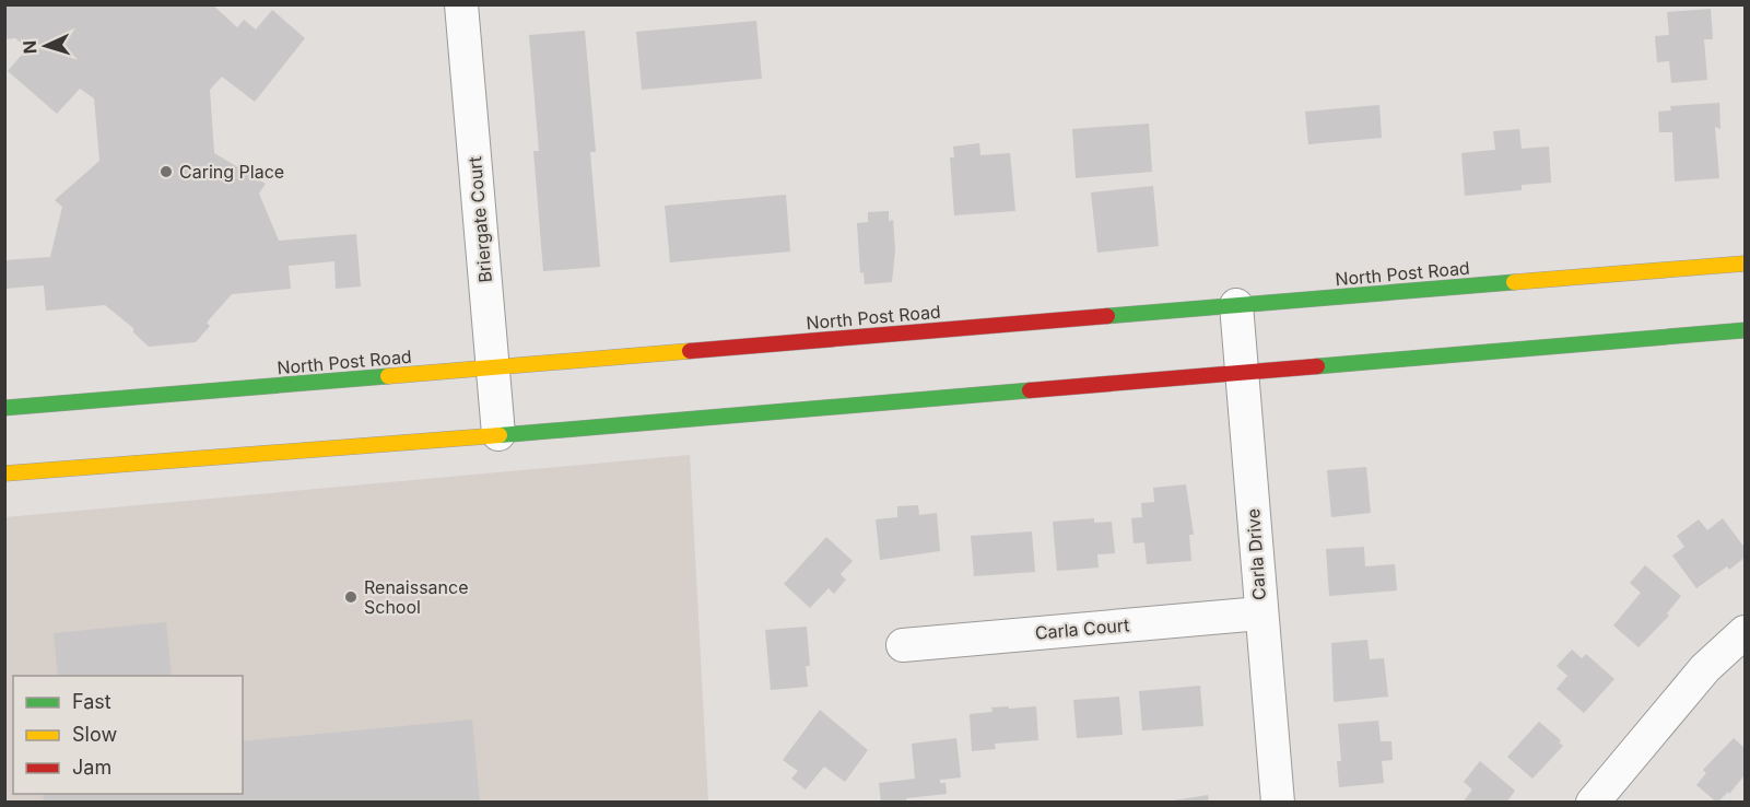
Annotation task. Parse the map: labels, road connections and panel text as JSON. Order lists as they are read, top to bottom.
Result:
{
  "streets": {
    "main road": ["North Post Road"],
    "street": ["Briergate Court", "Carla Drive", "Carla Court"]
  },
  "crossings": [
    ["Briergate Court", "North Post Road"],
    ["North Post Road", "Carla Drive"],
    ["Carla Drive", "Carla Court"]
  ],
  "places": ["Caring Place", "Renaissance School"],
  "legend": ["Fast", "Slow", "Jam"],
  "north": "left"
}
